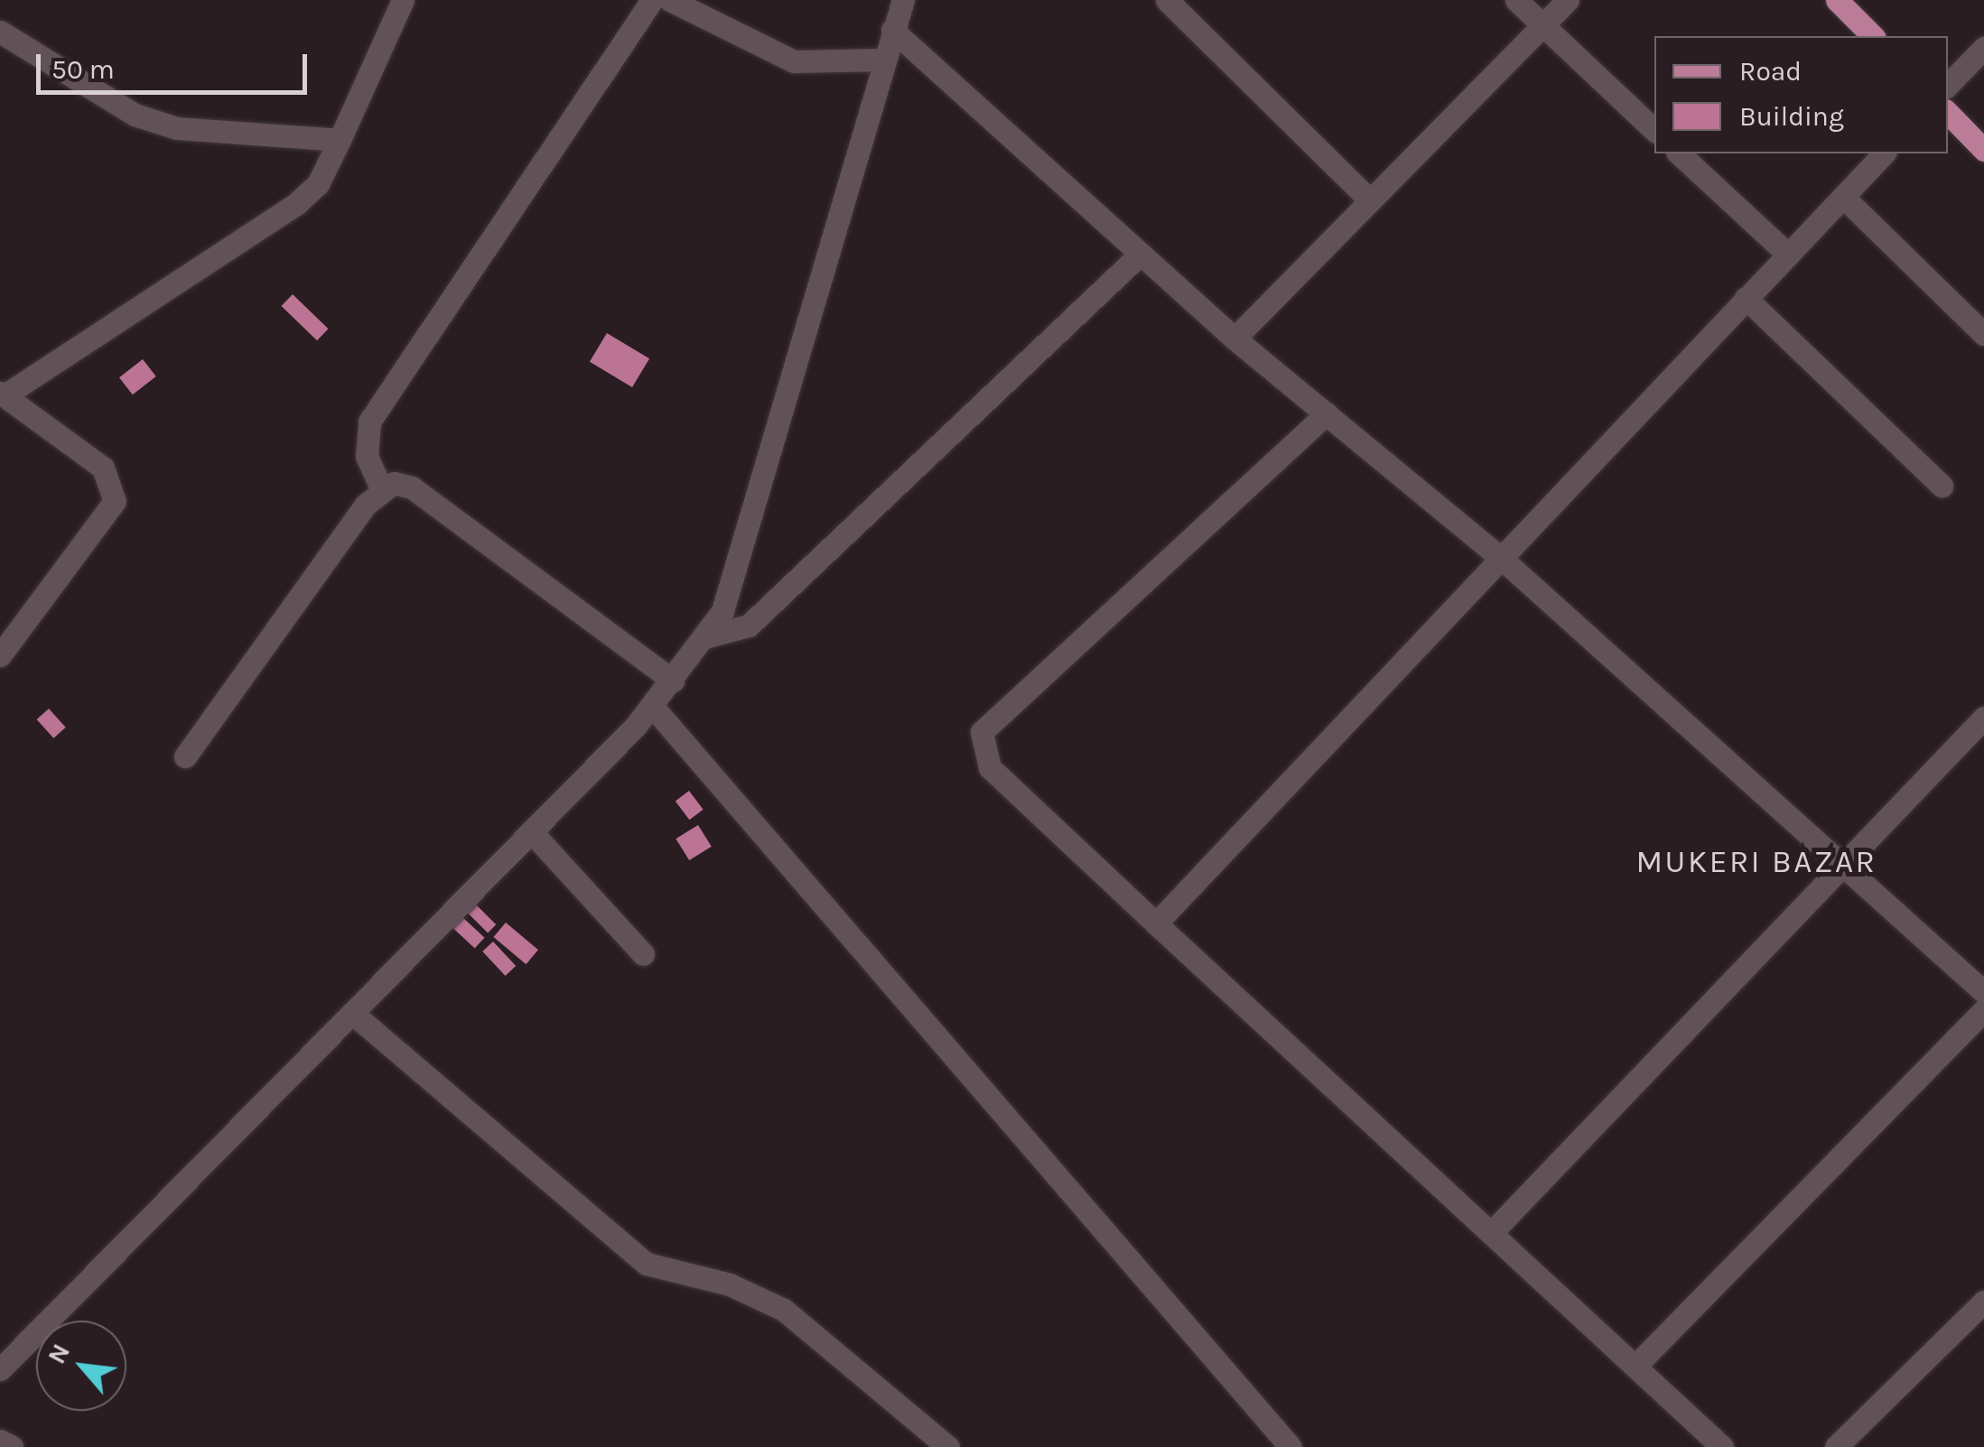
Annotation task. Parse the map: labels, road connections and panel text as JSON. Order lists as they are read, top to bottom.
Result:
{
  "districts": ["MUKERI BAZAR"],
  "legend": ["Road", "Building"],
  "scale_bar": "50 m",
  "north": "top left"
}
